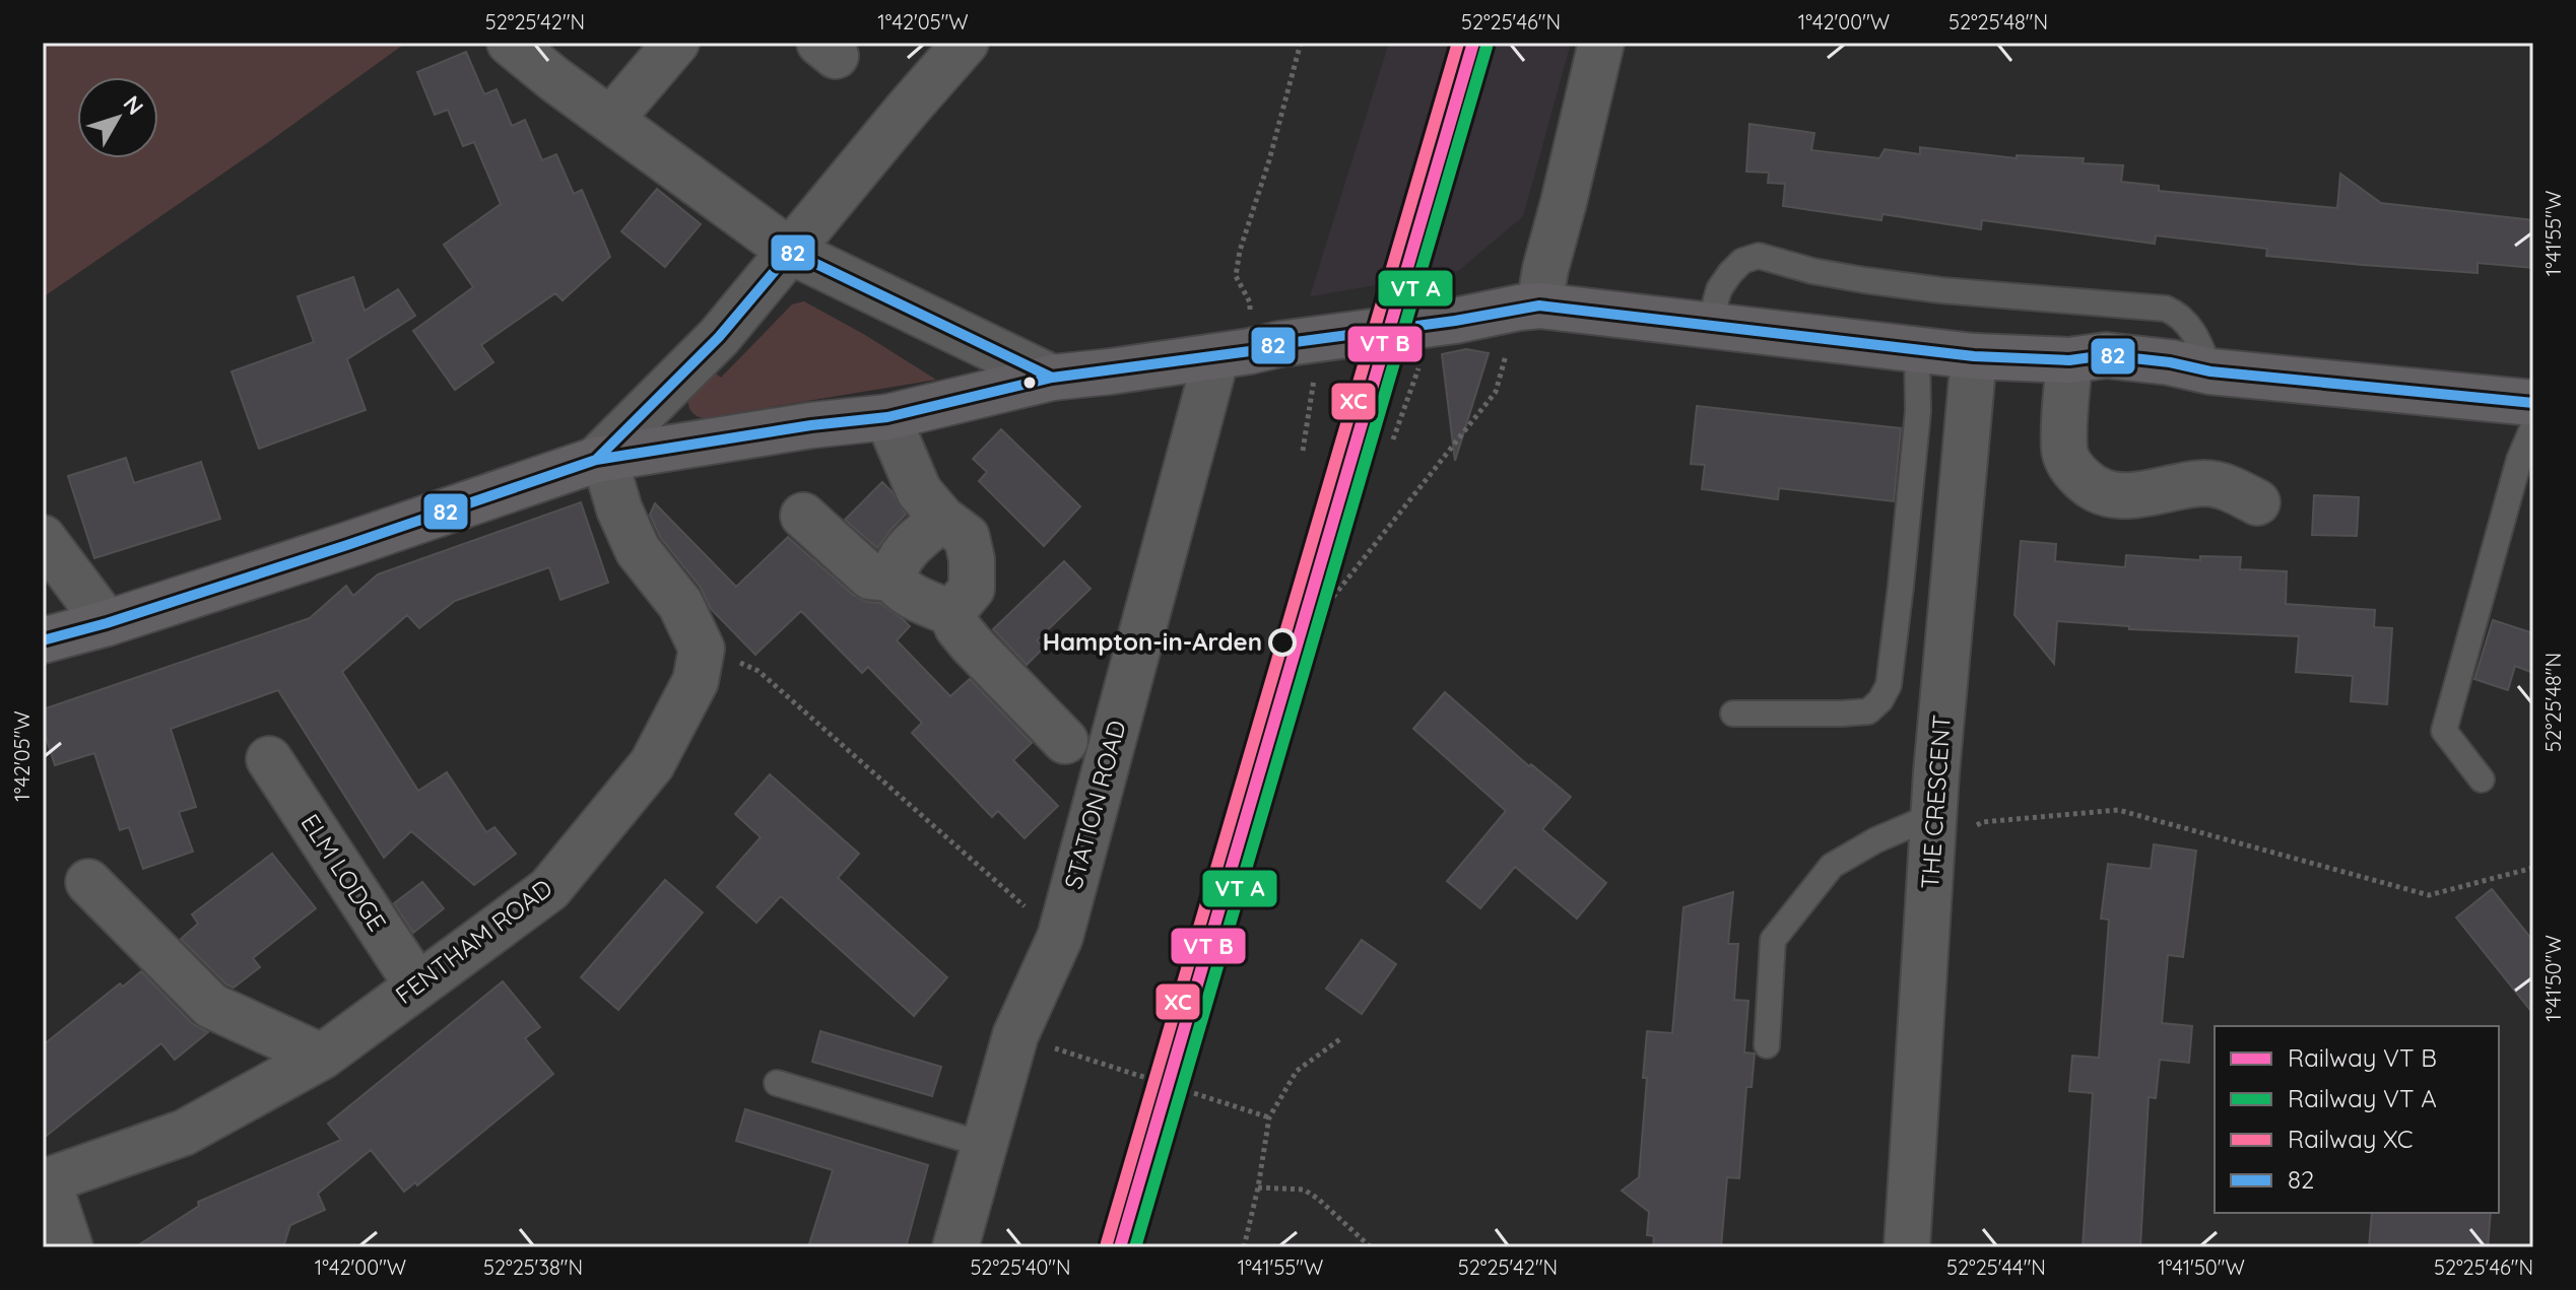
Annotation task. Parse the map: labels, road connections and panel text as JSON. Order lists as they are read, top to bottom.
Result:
{
  "streets": {
    "street": [
      "THE CRESCENT",
      "STATION ROAD",
      "ELM LODGE",
      "FENTHAM ROAD"
    ]
  },
  "crossings": [
    ["ELM LODGE", "FENTHAM ROAD"]
  ],
  "places": ["Hampton-in-Arden"],
  "lines": ["rail line XC", "transit line 82"],
  "legend": [
    "Railway VT B",
    "Railway VT A",
    "Railway XC",
    "82"
  ],
  "north": "top right",
  "coordinates": [
    "52°25'42\"N",
    "1°42'05\"W",
    "52°25'46\"N",
    "1°42'00\"W",
    "52°25'48\"N",
    "1°41'55\"W",
    "1°41'50\"W",
    "52°25'38\"N",
    "52°25'40\"N",
    "52°25'44\"N"
  ]
}
